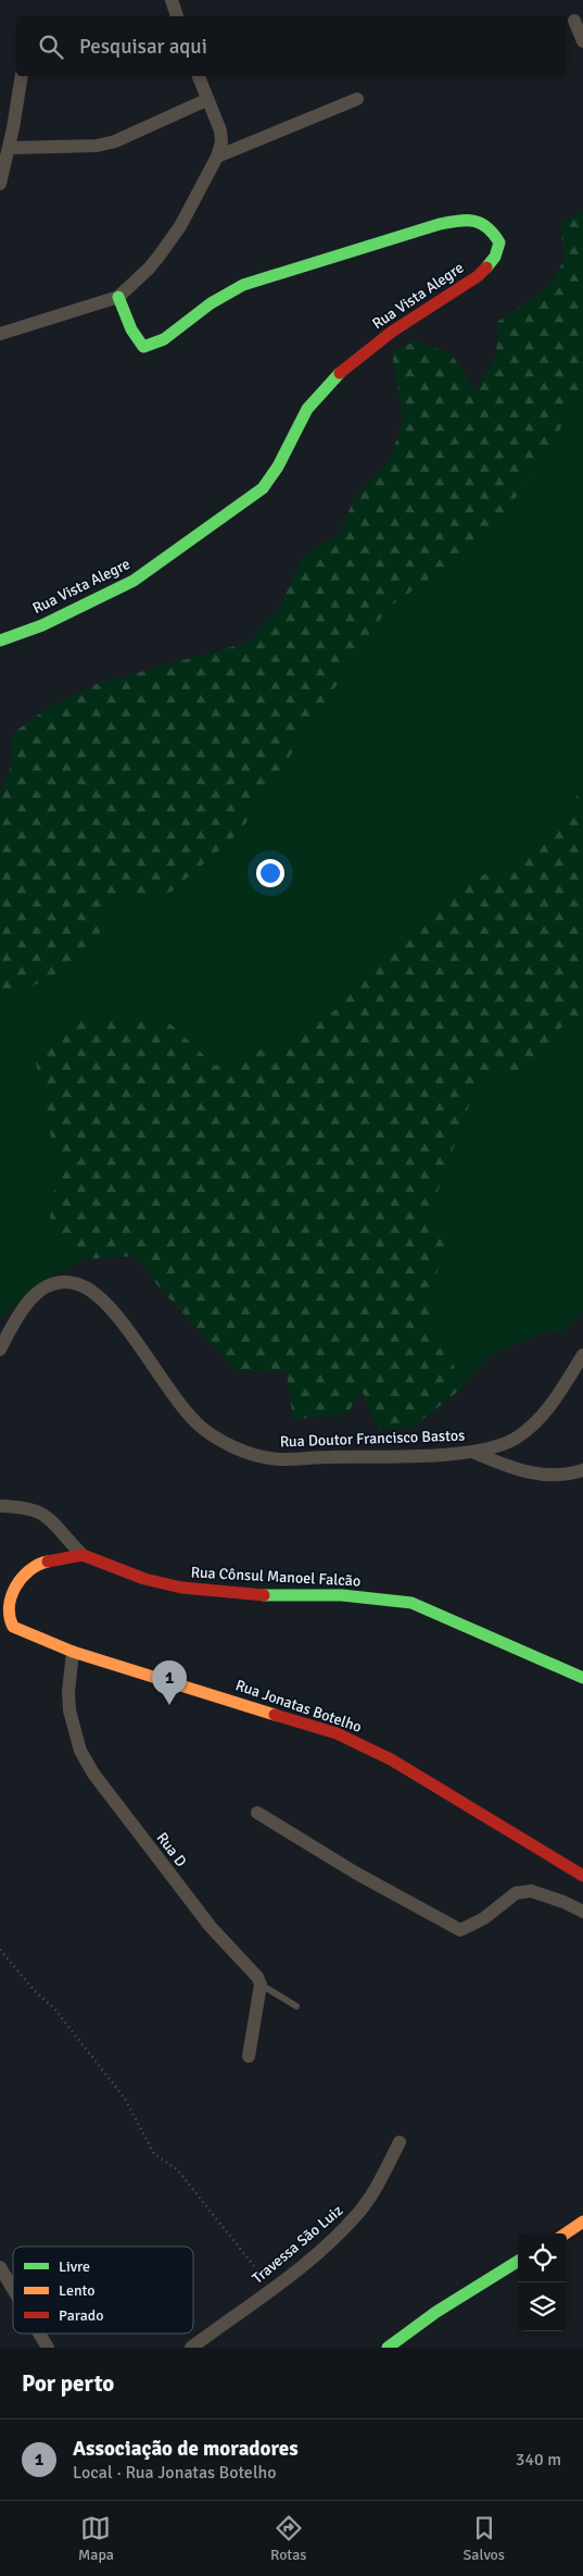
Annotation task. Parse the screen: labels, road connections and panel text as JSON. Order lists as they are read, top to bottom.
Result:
{
  "streets": {
    "street": [
      "Rua Vista Alegre",
      "Rua Doutor Francisco Bastos",
      "Rua Cônsul Manoel Falcão",
      "Rua Jonatas Botelho",
      "Rua D",
      "Travessa São Luiz"
    ]
  },
  "crossings": [
    ["Rua Jonatas Botelho", "Rua D"]
  ],
  "legend": ["Livre", "Lento", "Parado"],
  "page": {
    "search": "Pesquisar aqui",
    "pins": "1",
    "heading": "Por perto",
    "list": [
      {
        "mark": "1",
        "name": "Associação de moradores",
        "note": "Local · Rua Jonatas Botelho",
        "value": "340 m"
      }
    ],
    "nav": ["Mapa", "Rotas", "Salvos"]
  }
}
